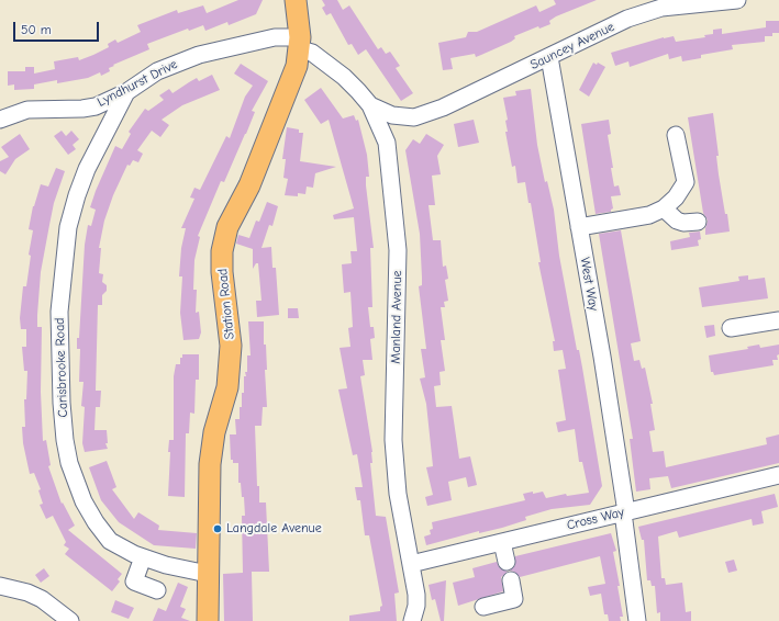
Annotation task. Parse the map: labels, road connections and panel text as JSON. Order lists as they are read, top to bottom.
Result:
{
  "streets": {
    "main road": ["Station Road"],
    "street": [
      "Sauncey Avenue",
      "Lyndhurst Drive",
      "West Way",
      "Manland Avenue",
      "Carisbrooke Road",
      "Cross Way"
    ]
  },
  "crossings": [
    ["Sauncey Avenue", "West Way"],
    ["Sauncey Avenue", "Manland Avenue"],
    ["Lyndhurst Drive", "Station Road"],
    ["Lyndhurst Drive", "Manland Avenue"],
    ["Lyndhurst Drive", "Carisbrooke Road"],
    ["West Way", "Cross Way"],
    ["Station Road", "Manland Avenue"],
    ["Station Road", "Carisbrooke Road"],
    ["Manland Avenue", "Cross Way"]
  ],
  "places": ["Langdale Avenue"],
  "scale_bar": "50 m"
}
